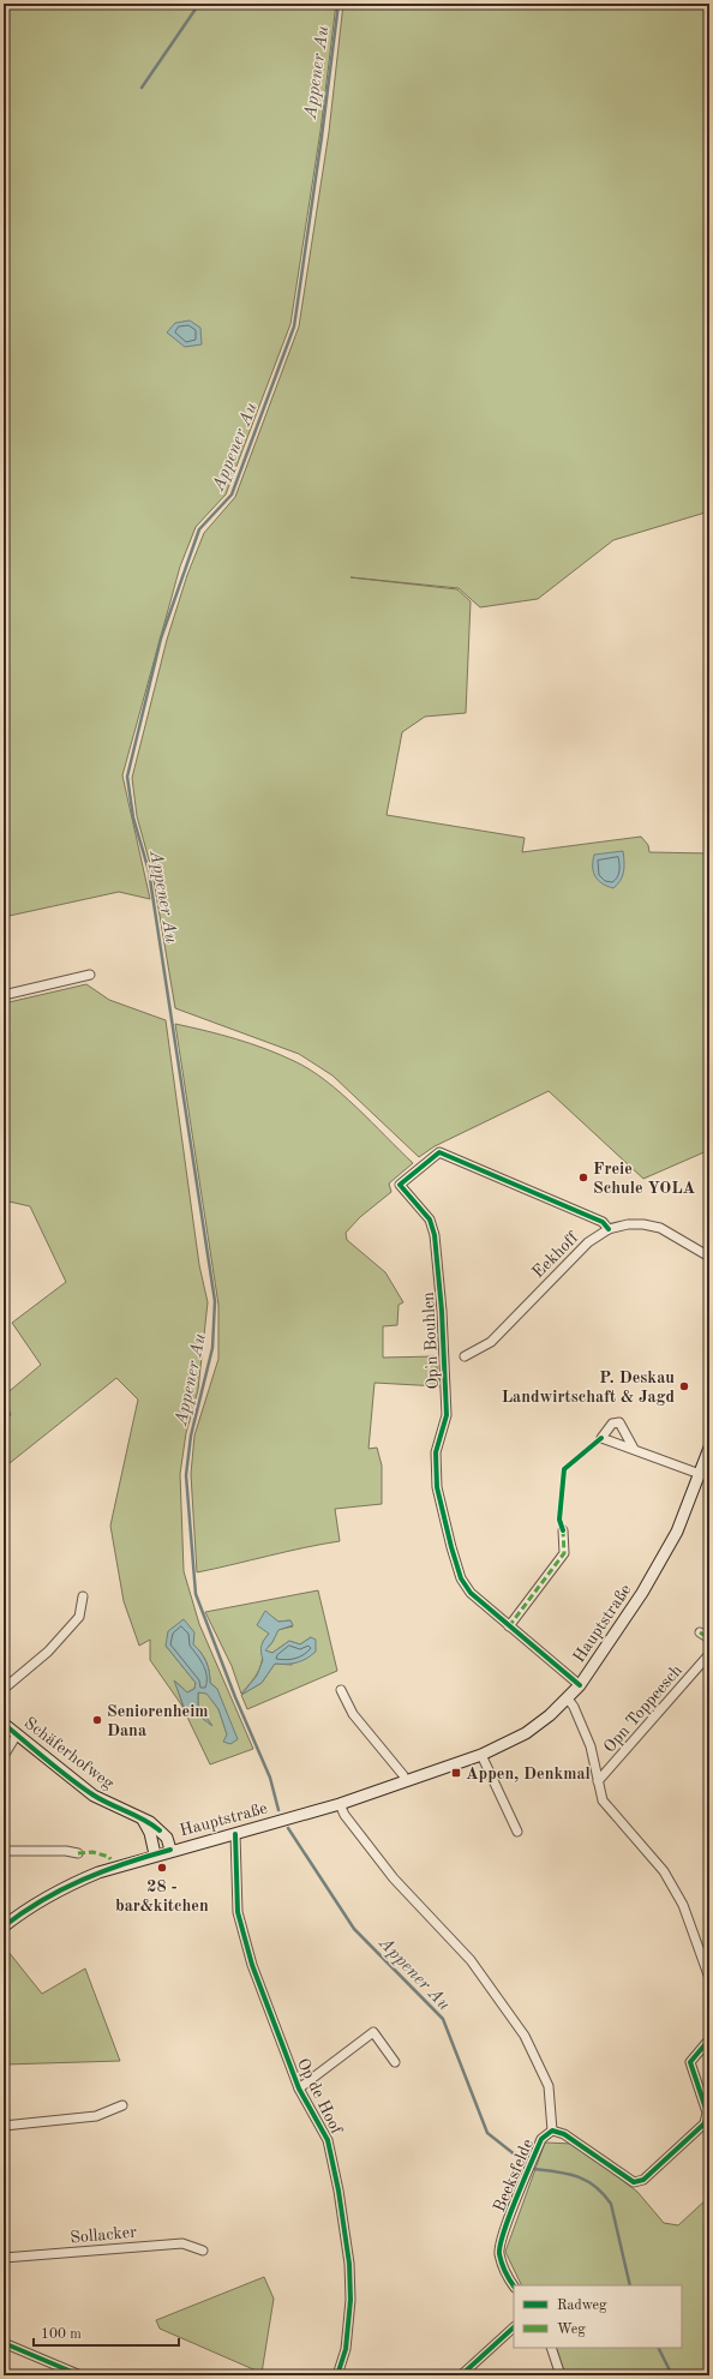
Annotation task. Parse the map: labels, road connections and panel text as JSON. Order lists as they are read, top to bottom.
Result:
{
  "streets": {
    "main road": ["Hauptstraße", "Schäferhofweg"],
    "street": [
      "Eekhoff",
      "Op'n Bouhlen",
      "Opn Toppeesch",
      "Op de Hoof",
      "Beeksfelde",
      "Sollacker"
    ]
  },
  "crossings": [
    ["Eekhoff", "Op'n Bouhlen"],
    ["Op'n Bouhlen", "Hauptstraße"],
    ["Hauptstraße", "Opn Toppeesch"],
    ["Hauptstraße", "Schäferhofweg"],
    ["Hauptstraße", "Op de Hoof"],
    ["Hauptstraße", "Beeksfelde"]
  ],
  "water": ["Appener Au"],
  "places": {
    "other": [
      "Freie Schule YOLA",
      "P. Deskau Landwirtschaft & Jagd",
      "Seniorenheim Dana",
      "28 - bar&kitchen"
    ],
    "transit": ["Appen, Denkmal"]
  },
  "legend": ["Radweg", "Weg"],
  "scale_bar": "100 m"
}
